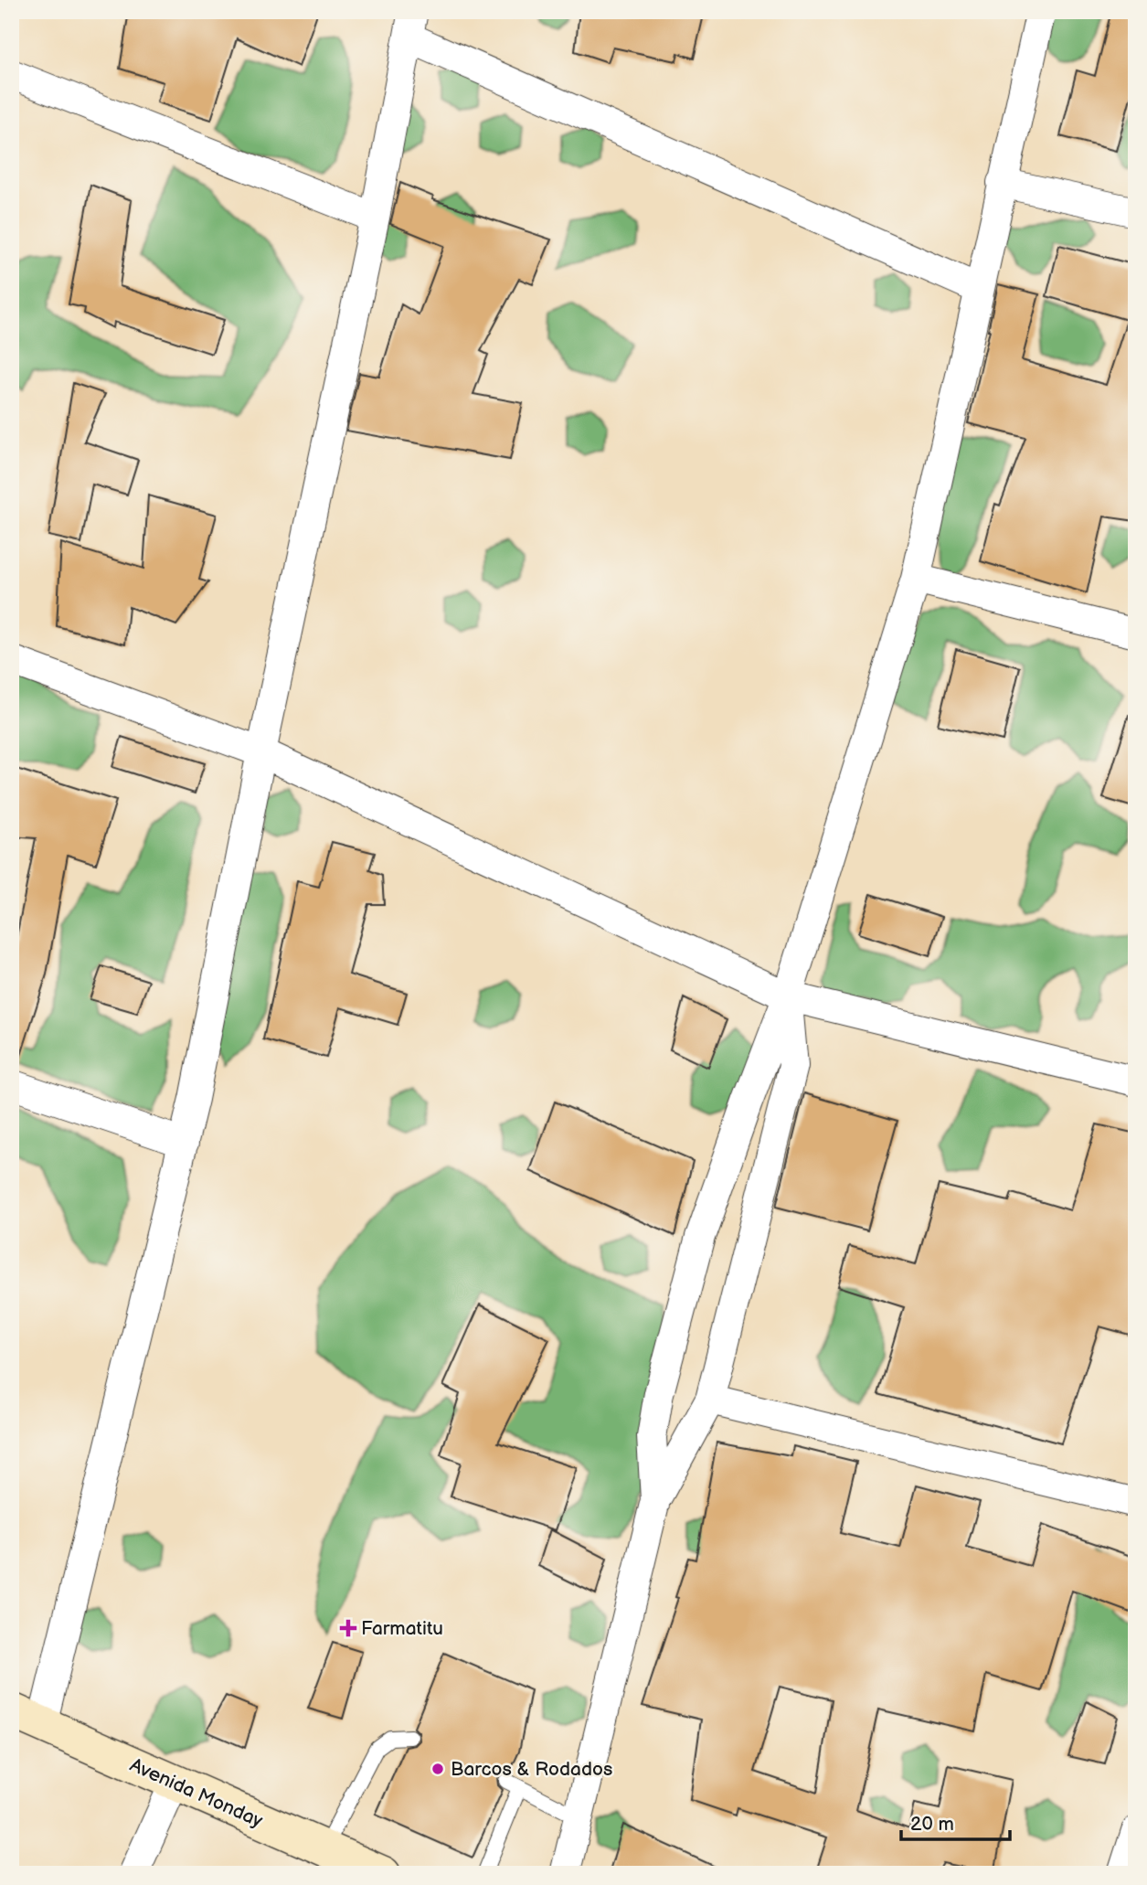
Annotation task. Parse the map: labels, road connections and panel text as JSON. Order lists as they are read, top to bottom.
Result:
{
  "streets": {
    "main road": ["Avenida Monday"]
  },
  "places": {
    "health": ["Farmatitu"],
    "other": ["Barcos & Rodados"]
  },
  "scale_bar": "20 m"
}
